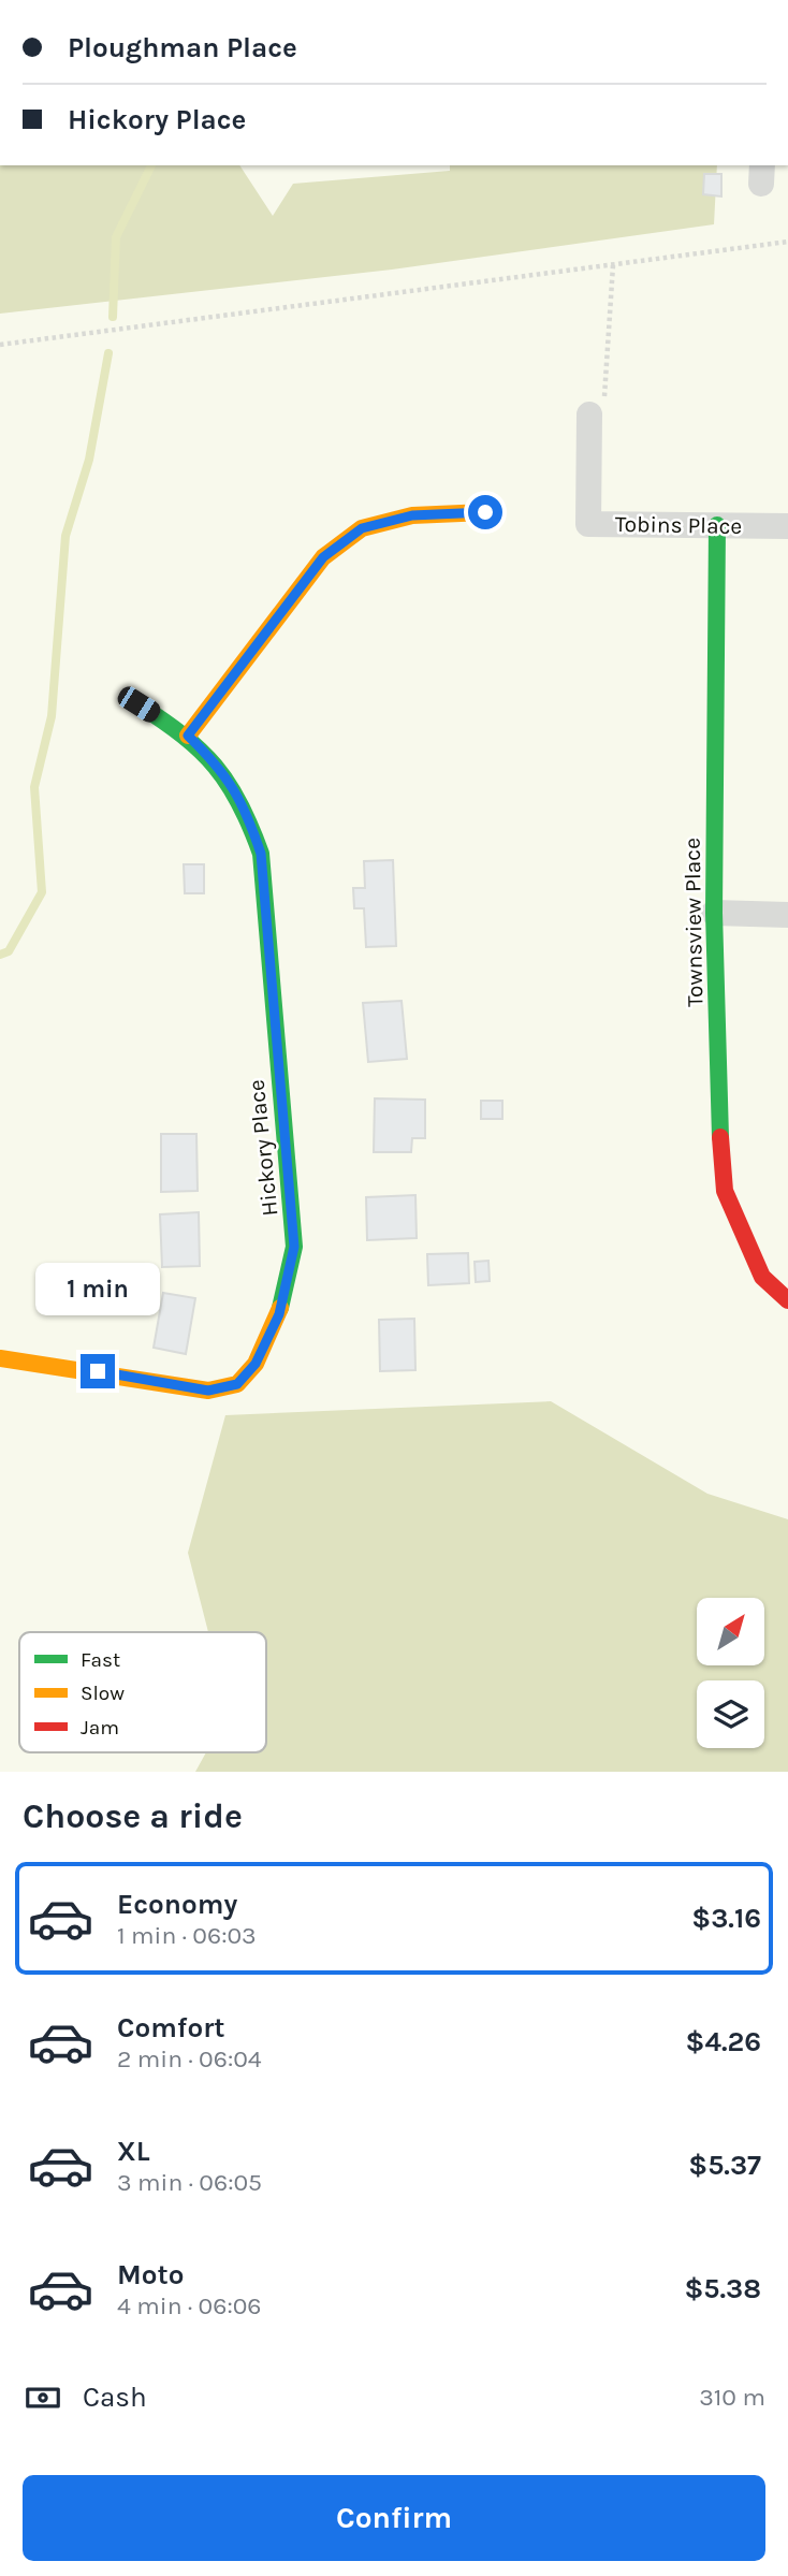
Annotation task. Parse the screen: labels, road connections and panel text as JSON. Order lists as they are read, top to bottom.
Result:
{
  "streets": {
    "street": ["Tobins Place", "Townsview Place", "Hickory Place"]
  },
  "crossings": [
    ["Tobins Place", "Townsview Place"]
  ],
  "legend": ["Fast", "Slow", "Jam"],
  "north": "top right",
  "page": {
    "banner": ["Ploughman Place", "Hickory Place"],
    "bubble": "1 min",
    "heading": "Choose a ride",
    "list": [
      {
        "name": "Economy",
        "note": "1 min · 06:03",
        "value": "$3.16"
      },
      {
        "name": "Comfort",
        "note": "2 min · 06:04",
        "value": "$4.26"
      },
      {
        "name": "XL",
        "note": "3 min · 06:05",
        "value": "$5.37"
      },
      {
        "name": "Moto",
        "note": "4 min · 06:06",
        "value": "$5.38"
      }
    ],
    "pay": ["Cash", "310 m"],
    "buttons": "Confirm"
  }
}
